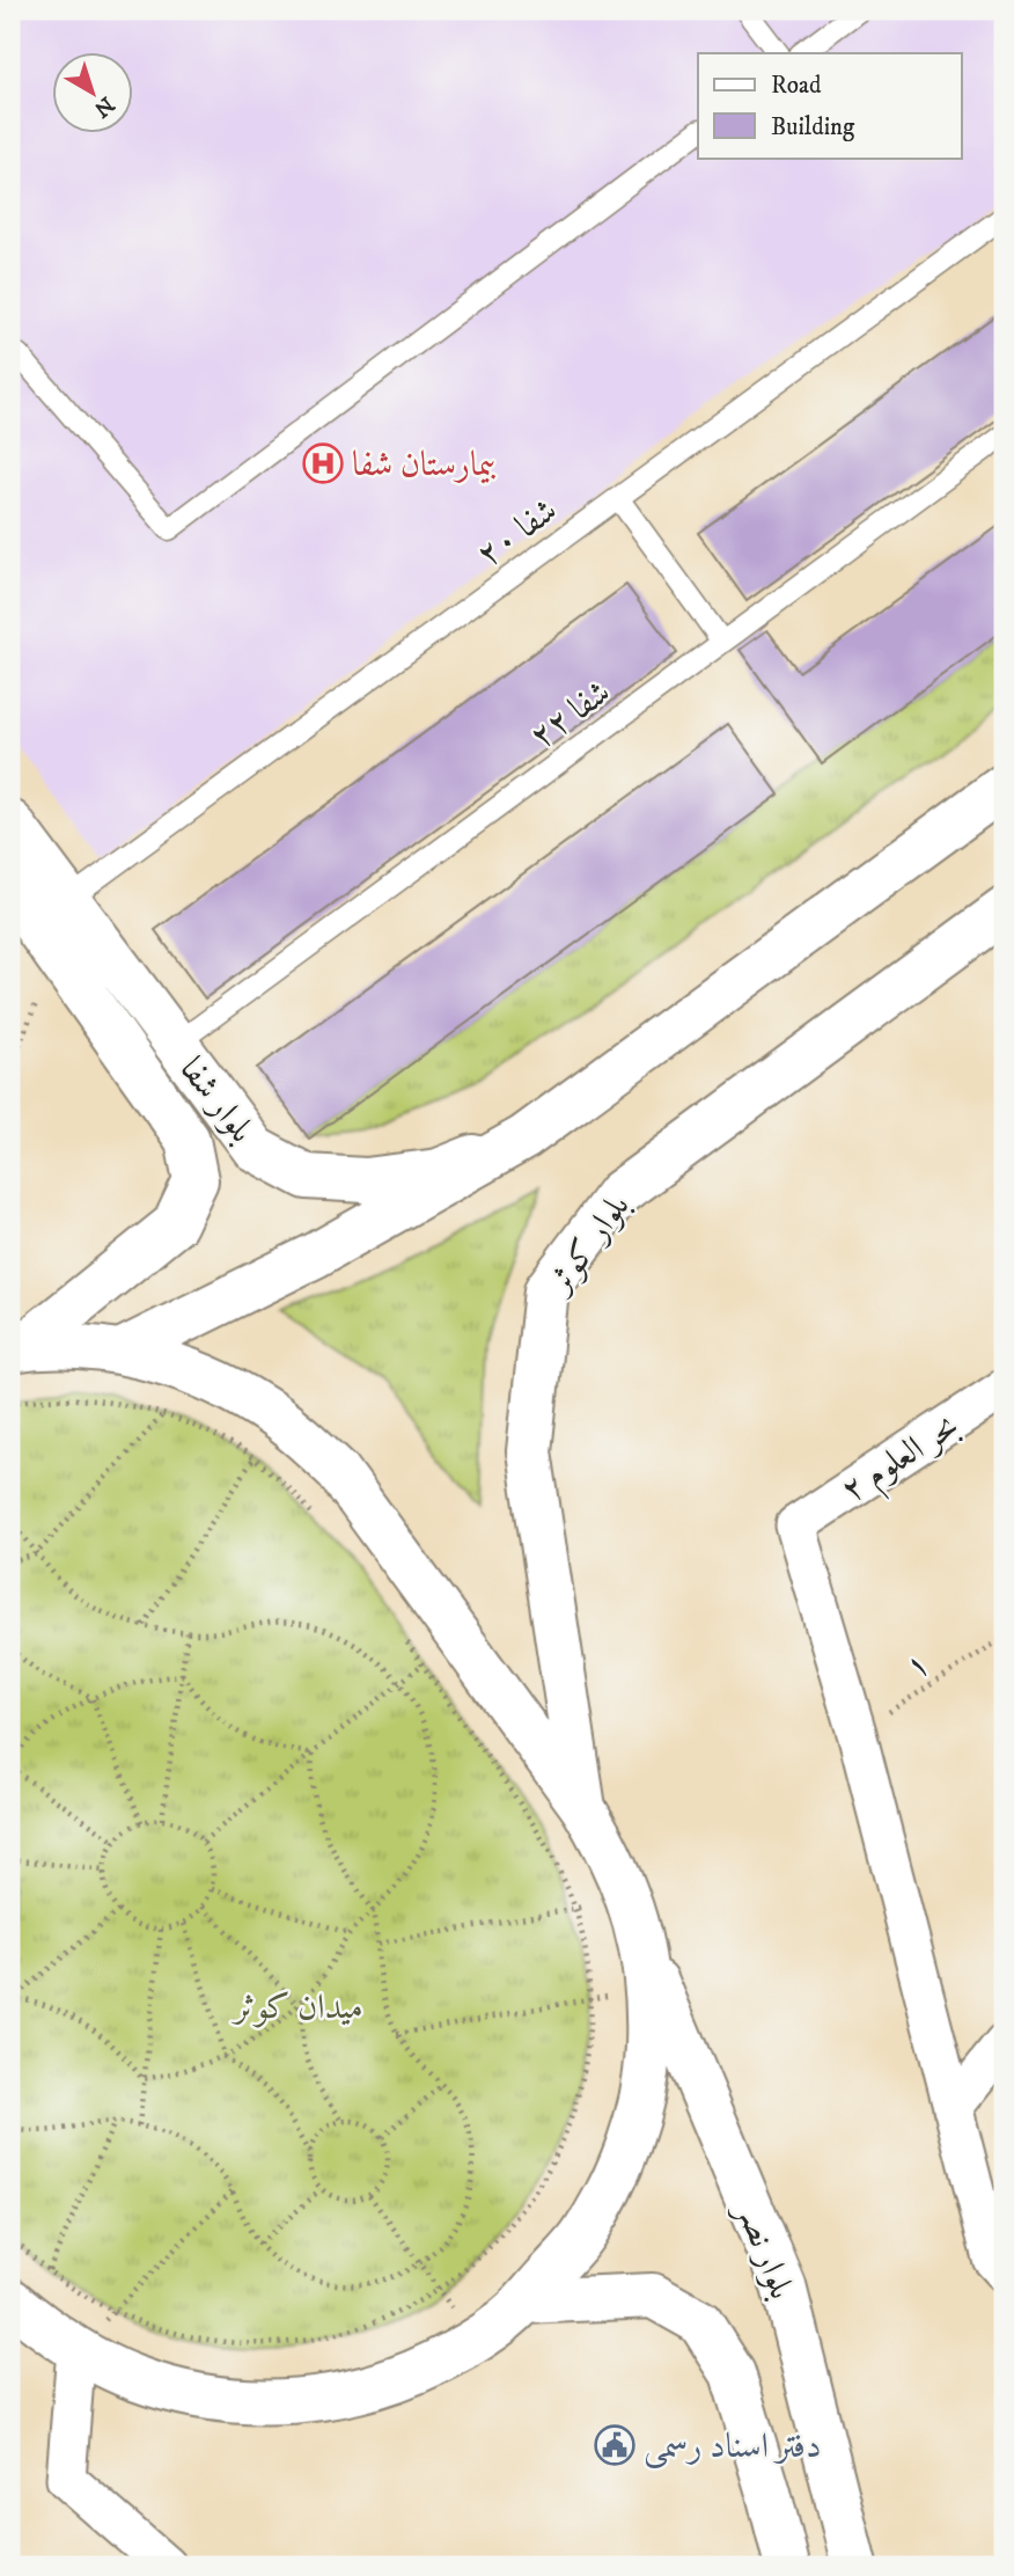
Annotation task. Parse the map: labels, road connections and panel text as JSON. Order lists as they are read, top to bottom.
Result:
{
  "streets": {
    "main road": ["بلوار شفا", "بلوار کوثر", "بلوار نصر"],
    "street": ["بحر العلوم ۲"],
    "lane": ["شفا ۲۰", "شفا ۲۲"],
    "path": ["۱"]
  },
  "crossings": [
    ["شفا ۲۰", "بلوار شفا"],
    ["شفا ۲۲", "بلوار شفا"],
    ["بحر العلوم ۲", "۱"]
  ],
  "parks": ["میدان کوثر"],
  "places": {
    "hospital": ["بیمارستان شفا"],
    "public building": ["دفتر اسناد رسمی"]
  },
  "legend": ["Road", "Building"],
  "north": "bottom right"
}
